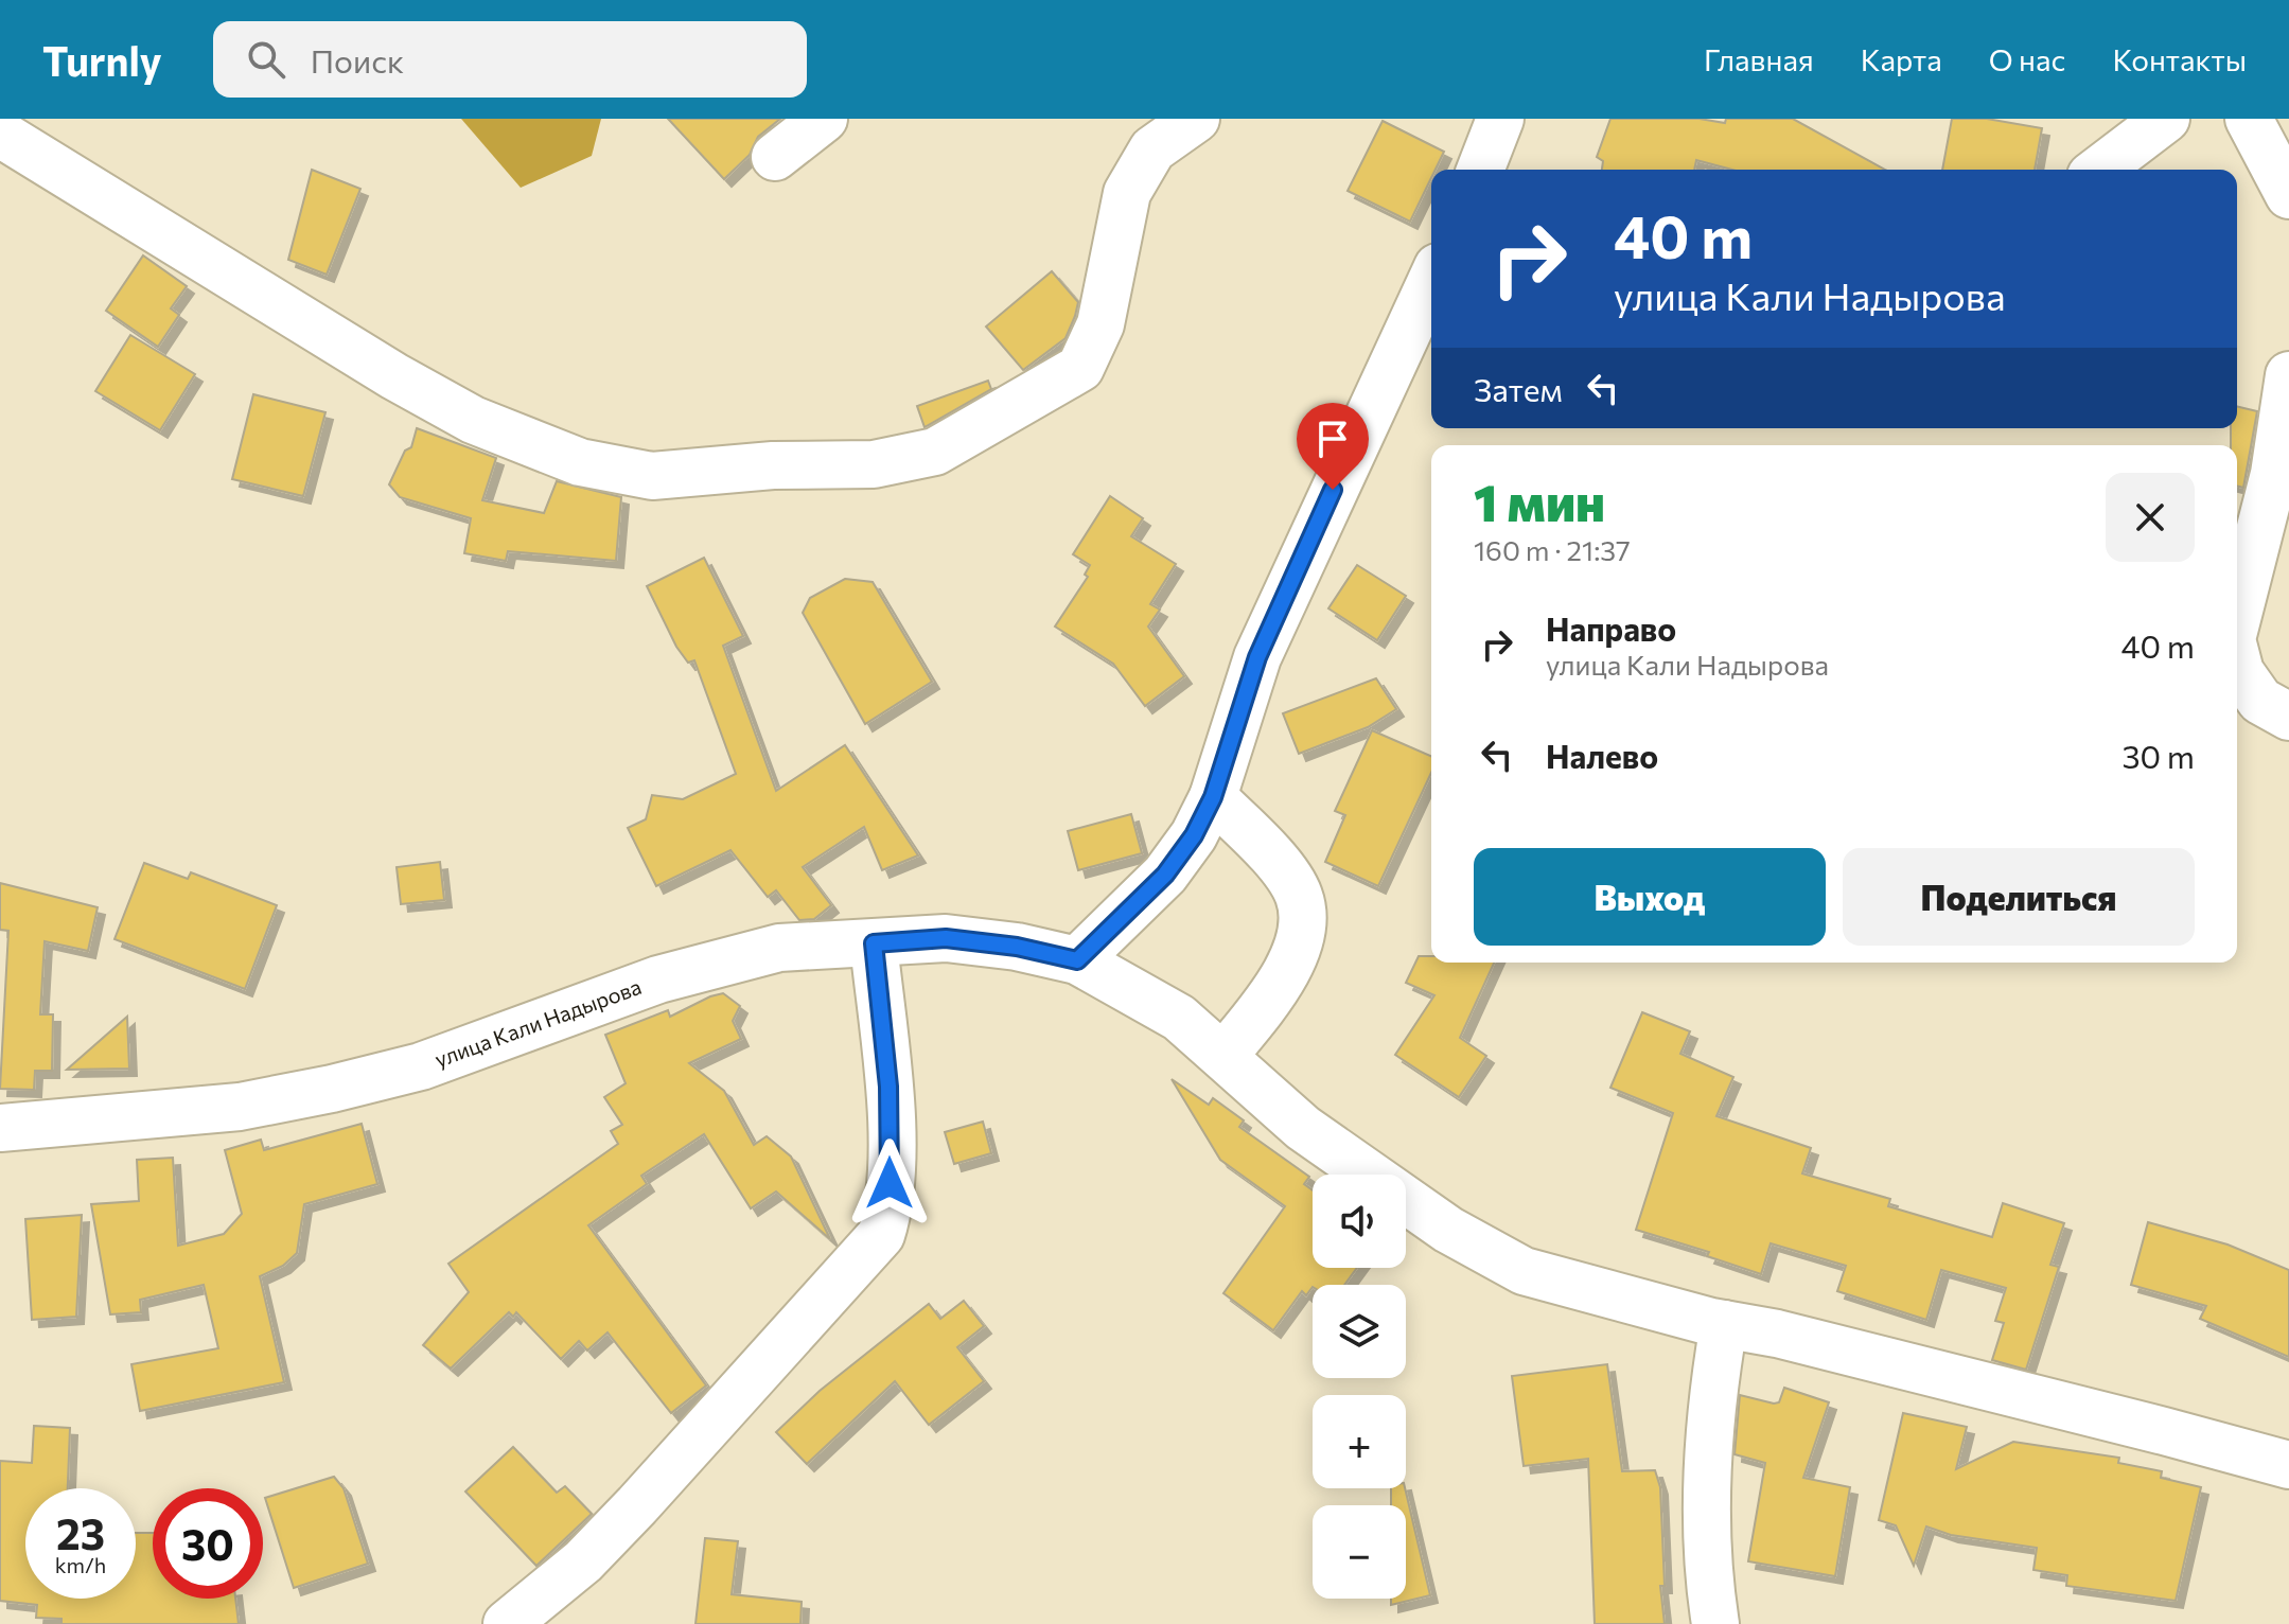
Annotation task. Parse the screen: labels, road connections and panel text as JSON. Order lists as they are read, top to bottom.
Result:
{
  "streets": {
    "street": ["улица Кали Надырова"]
  },
  "page": {
    "header": "Turnly",
    "search": "Поиск",
    "nav": [
      "Главная",
      "Карта",
      "О нас",
      "Контакты"
    ],
    "turn": ["40 m", "улица Кали Надырова"],
    "then": "Затем",
    "heading": ["1 мин", "160 m · 21:37"],
    "list": [
      {
        "name": "Направо",
        "note": "улица Кали Надырова",
        "value": "40 m"
      },
      {
        "name": "Налево",
        "value": "30 m"
      }
    ],
    "buttons": ["Выход", "Поделиться"],
    "map_buttons": ["+", "−"],
    "speed": "23 km/h",
    "limit": "30"
  }
}
